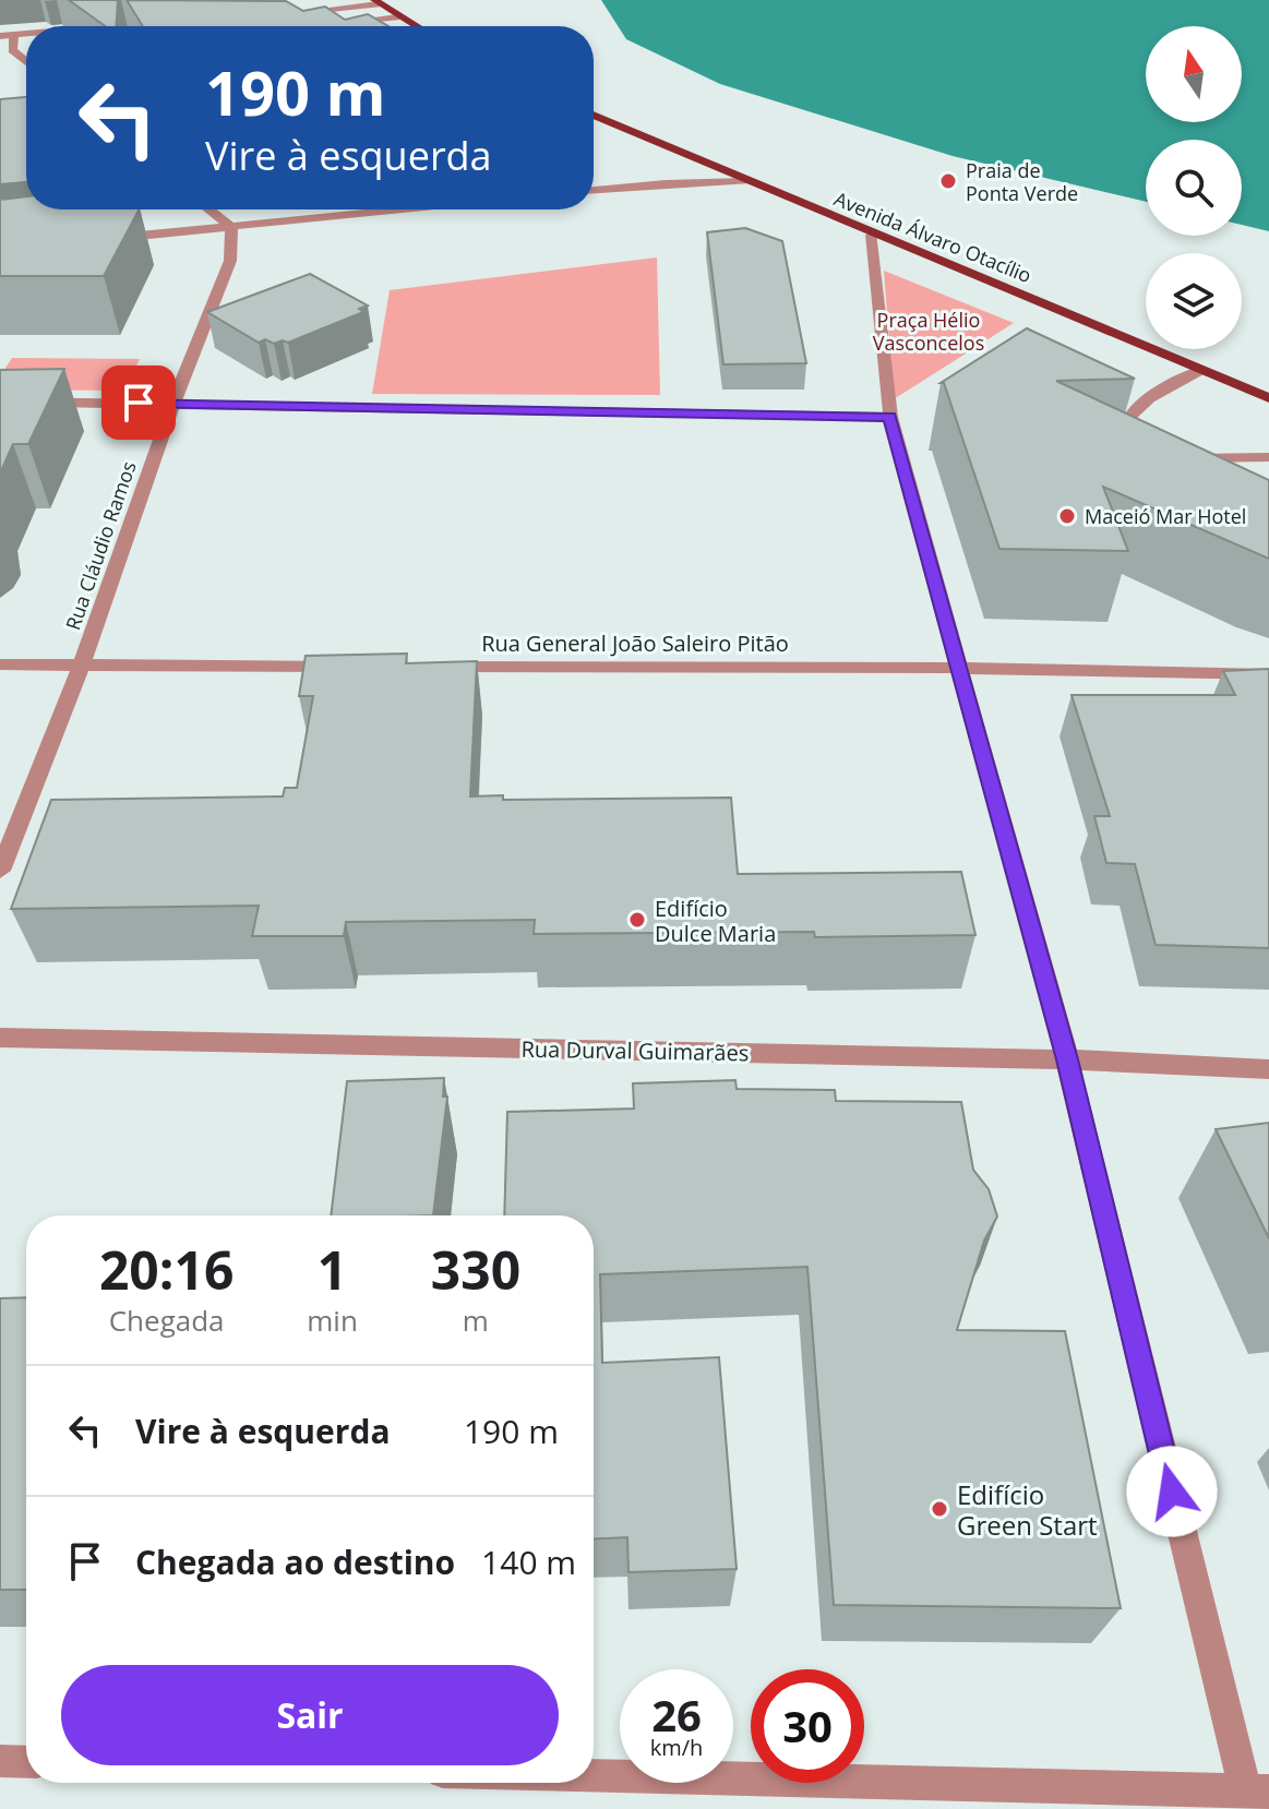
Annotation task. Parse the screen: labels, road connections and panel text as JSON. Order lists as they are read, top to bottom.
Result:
{
  "streets": {
    "main road": ["Avenida Álvaro Otacílio"],
    "street": ["Rua Cláudio Ramos", "Rua General João Saleiro Pitão", "Rua Durval Guimarães"]
  },
  "parks": ["Praça Hélio Vasconcelos"],
  "places": [
    "Praia de Ponta Verde",
    "Maceió Mar Hotel",
    "Edifício Dulce Maria",
    "Edifício Green Start"
  ],
  "north": "top",
  "page": {
    "turn": ["190 m", "Vire à esquerda"],
    "eta": [
      "20:16",
      "Chegada",
      "1",
      "min",
      "330",
      "m"
    ],
    "list": [
      {
        "name": "Vire à esquerda",
        "value": "190 m"
      },
      {
        "name": "Chegada ao destino",
        "value": "140 m"
      }
    ],
    "buttons": "Sair",
    "speed": "26 km/h",
    "limit": "30"
  }
}
